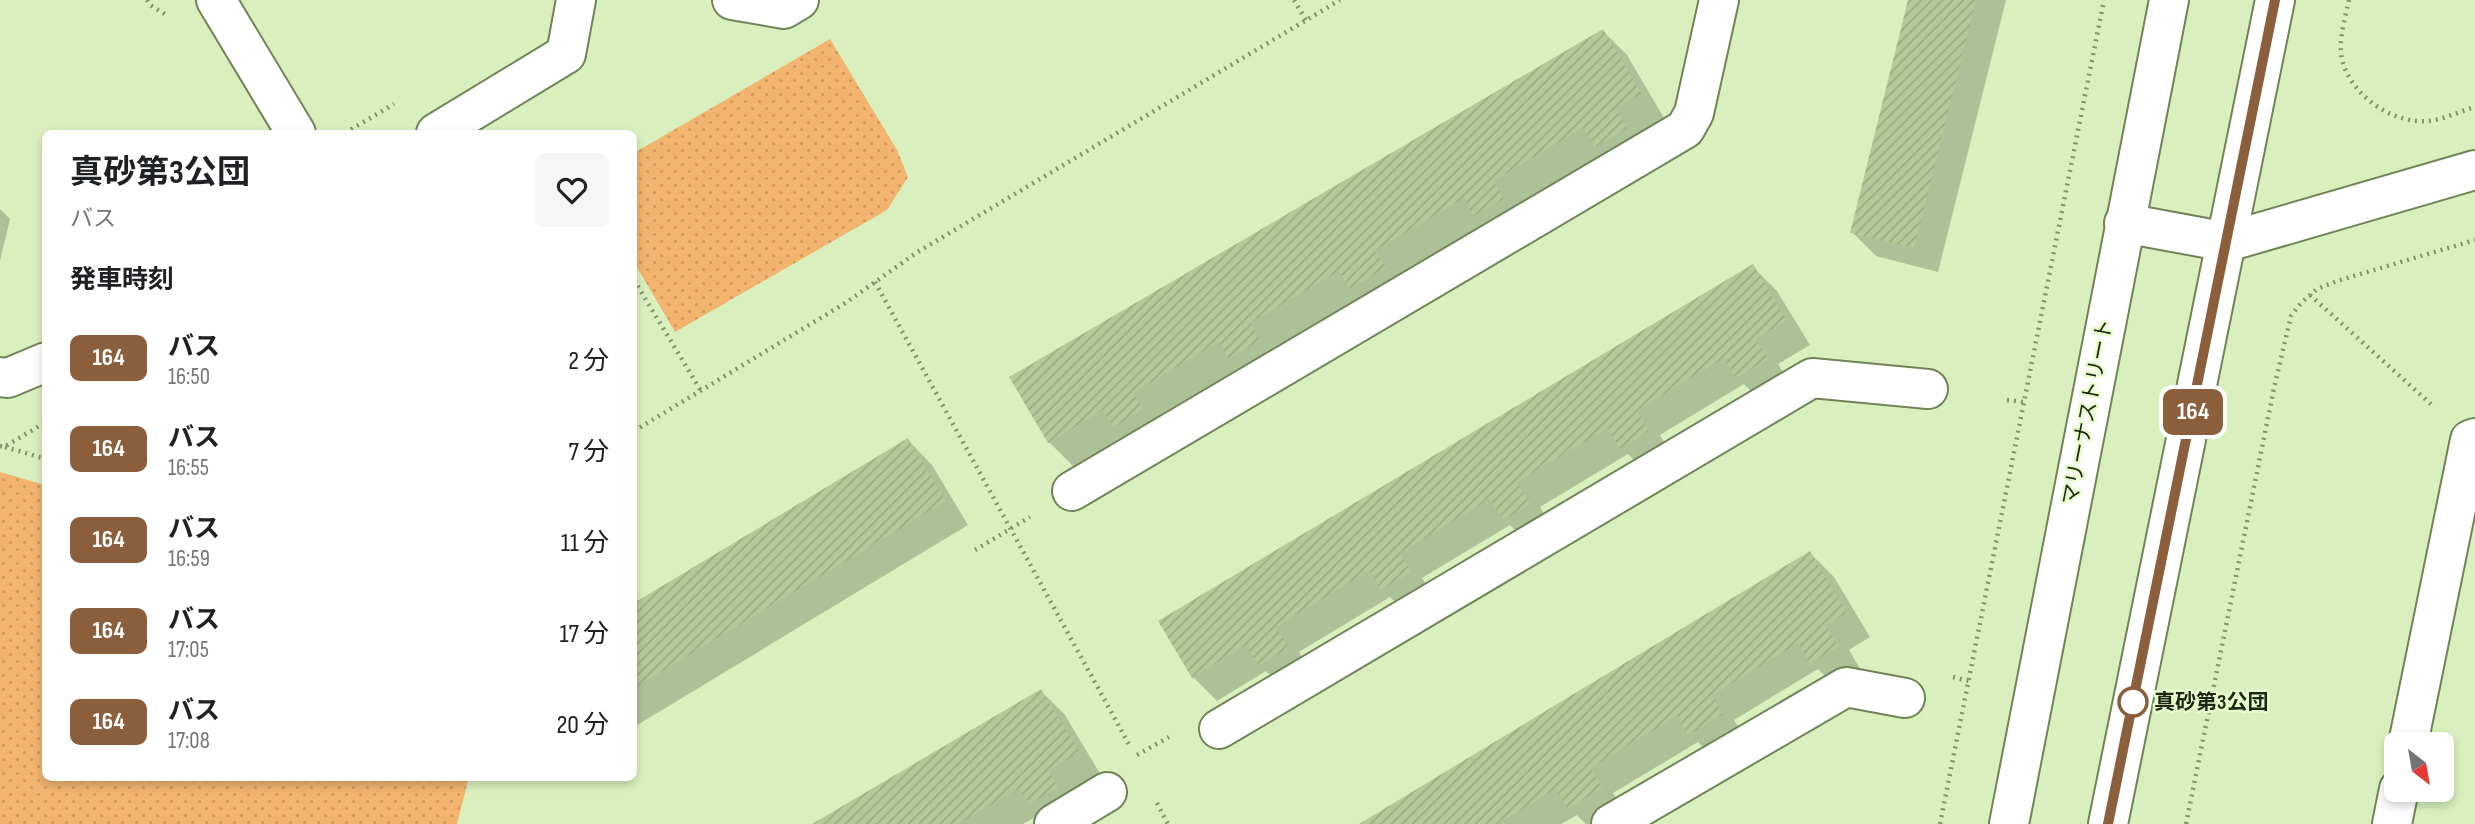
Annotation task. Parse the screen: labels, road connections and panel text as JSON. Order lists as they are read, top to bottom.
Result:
{
  "streets": {
    "street": ["マリーナストリート"]
  },
  "places": ["真砂第3公団"],
  "lines": ["bus line 164"],
  "north": "bottom right",
  "page": {
    "on_map": "164",
    "heading": [
      ["真砂第3公団", "バス"],
      "発車時刻"
    ],
    "list": [
      {
        "mark": "164",
        "name": "バス",
        "note": "16:50",
        "value": "2 分"
      },
      {
        "mark": "164",
        "name": "バス",
        "note": "16:55",
        "value": "7 分"
      },
      {
        "mark": "164",
        "name": "バス",
        "note": "16:59",
        "value": "11 分"
      },
      {
        "mark": "164",
        "name": "バス",
        "note": "17:05",
        "value": "17 分"
      },
      {
        "mark": "164",
        "name": "バス",
        "note": "17:08",
        "value": "20 分"
      }
    ]
  }
}
